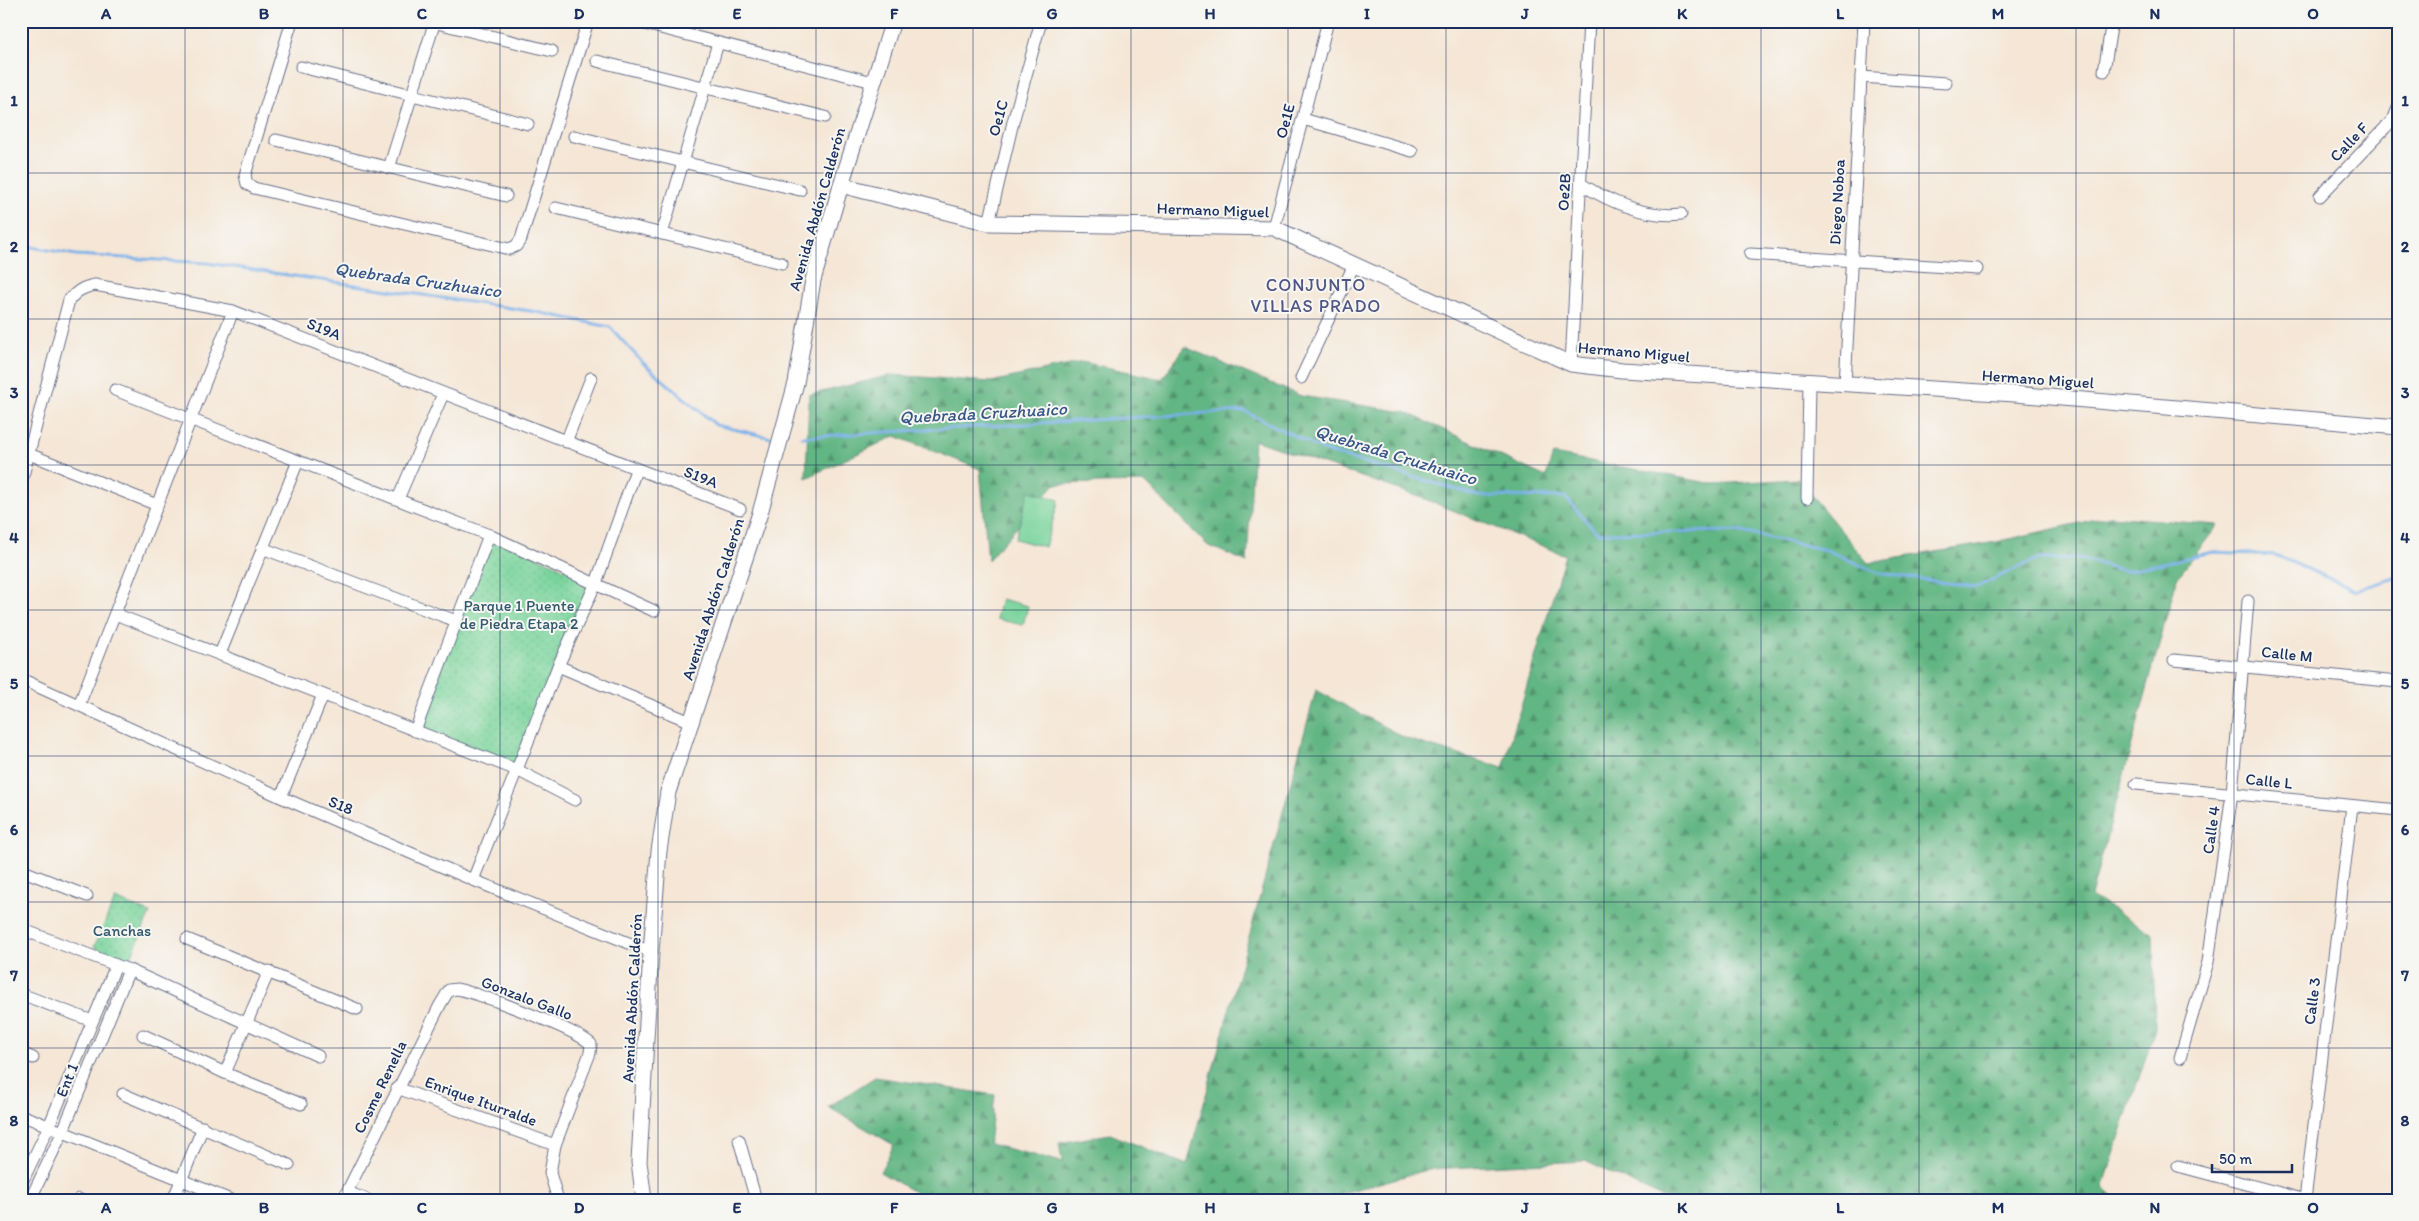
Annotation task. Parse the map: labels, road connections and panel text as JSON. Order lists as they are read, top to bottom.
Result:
{
  "streets": {
    "street": [
      "Oe1C",
      "Oe1E",
      "Calle F",
      "Oe2B",
      "Diego Noboa",
      "Avenida Abdón Calderón",
      "Hermano Miguel",
      "S19A",
      "Calle M",
      "Calle L",
      "S18",
      "Calle 4",
      "Gonzalo Gallo",
      "Calle 3",
      "Ent 1",
      "Cosme Renella",
      "Enrique Iturralde"
    ]
  },
  "crossings": [
    ["Oe1C", "Hermano Miguel"],
    ["Oe1E", "Hermano Miguel"],
    ["Oe2B", "Hermano Miguel"],
    ["Diego Noboa", "Hermano Miguel"],
    ["Avenida Abdón Calderón", "Hermano Miguel"],
    ["Avenida Abdón Calderón", "S18"],
    ["Calle M", "Calle 4"],
    ["Calle L", "Calle 4"],
    ["Calle L", "Calle 3"],
    ["Gonzalo Gallo", "Cosme Renella"],
    ["Gonzalo Gallo", "Enrique Iturralde"],
    ["Cosme Renella", "Enrique Iturralde"]
  ],
  "districts": ["CONJUNTO VILLAS PRADO"],
  "water": ["Quebrada Cruzhuaico"],
  "parks": ["Parque 1 Puente de Piedra Etapa 2", "Canchas"],
  "scale_bar": "50 m",
  "grid": {
    "columns": [
      "A",
      "B",
      "C",
      "D",
      "E",
      "F",
      "G",
      "H",
      "I",
      "J",
      "K",
      "L",
      "M",
      "N",
      "O"
    ],
    "rows": [
      "1",
      "2",
      "3",
      "4",
      "5",
      "6",
      "7",
      "8"
    ]
  }
}
